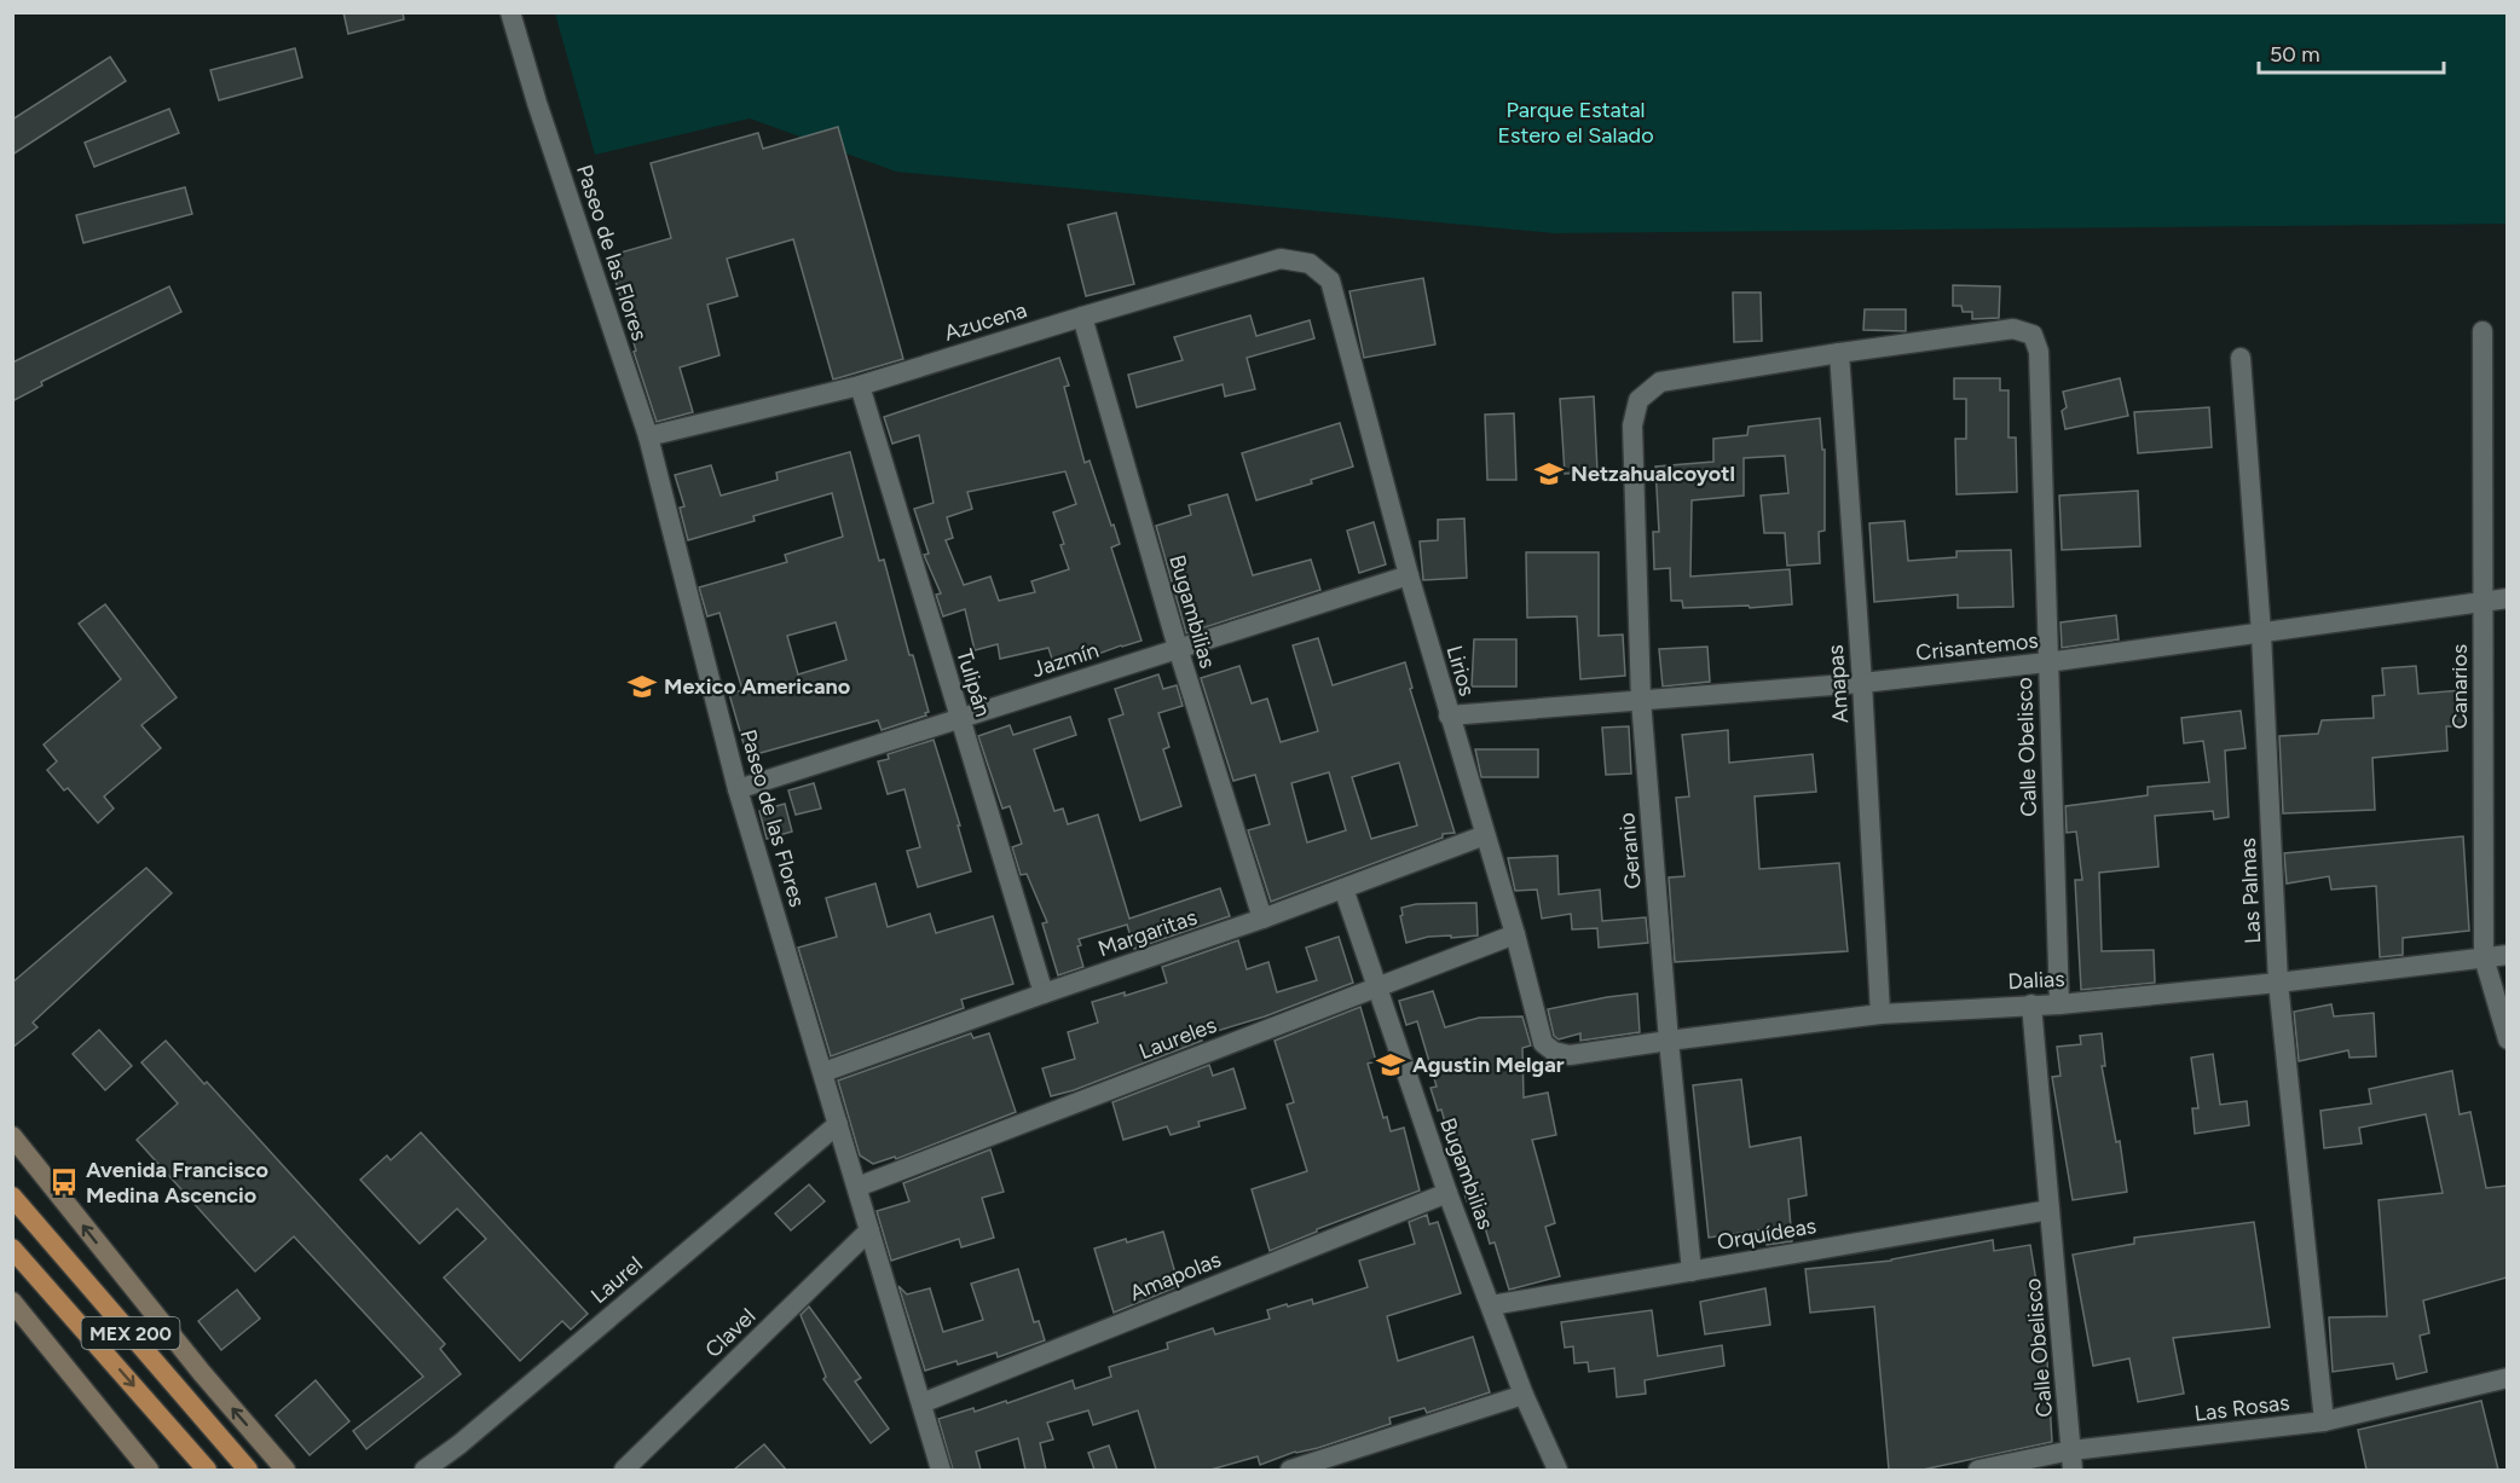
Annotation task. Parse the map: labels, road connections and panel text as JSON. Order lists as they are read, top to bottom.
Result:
{
  "streets": {
    "highway": ["MEX 200"],
    "street": [
      "Paseo de las Flores",
      "Azucena",
      "Bugambilias",
      "Crisantemos",
      "Jazmín",
      "Lirios",
      "Tulipán",
      "Amapas",
      "Canarios",
      "Calle Obelisco",
      "Geranio",
      "Las Palmas",
      "Margaritas",
      "Dalias",
      "Laureles",
      "Orquídeas",
      "Amapolas",
      "Laurel",
      "Clavel",
      "Las Rosas"
    ]
  },
  "crossings": [
    ["Paseo de las Flores", "Azucena"],
    ["Paseo de las Flores", "Jazmín"],
    ["Paseo de las Flores", "Margaritas"],
    ["Paseo de las Flores", "Laureles"],
    ["Paseo de las Flores", "Amapolas"],
    ["Paseo de las Flores", "Laurel"],
    ["Paseo de las Flores", "Clavel"],
    ["Azucena", "Bugambilias"],
    ["Azucena", "Lirios"],
    ["Azucena", "Tulipán"],
    ["Bugambilias", "Jazmín"],
    ["Bugambilias", "Margaritas"],
    ["Bugambilias", "Laureles"],
    ["Bugambilias", "Orquídeas"],
    ["Bugambilias", "Amapolas"],
    ["Crisantemos", "Lirios"],
    ["Crisantemos", "Amapas"],
    ["Crisantemos", "Canarios"],
    ["Crisantemos", "Calle Obelisco"],
    ["Crisantemos", "Geranio"],
    ["Crisantemos", "Las Palmas"],
    ["Jazmín", "Lirios"],
    ["Jazmín", "Tulipán"],
    ["Lirios", "Margaritas"],
    ["Lirios", "Dalias"],
    ["Lirios", "Laureles"],
    ["Tulipán", "Margaritas"],
    ["Amapas", "Calle Obelisco"],
    ["Amapas", "Geranio"],
    ["Amapas", "Dalias"],
    ["Canarios", "Dalias"],
    ["Calle Obelisco", "Geranio"],
    ["Calle Obelisco", "Dalias"],
    ["Calle Obelisco", "Orquídeas"],
    ["Calle Obelisco", "Las Rosas"],
    ["Geranio", "Dalias"],
    ["Geranio", "Orquídeas"],
    ["Las Palmas", "Dalias"],
    ["Las Palmas", "Las Rosas"]
  ],
  "parks": ["Parque Estatal Estero el Salado"],
  "places": {
    "school or university": ["Netzahualcoyotl", "Mexico Americano", "Agustin Melgar"],
    "bus stop": ["Avenida Francisco Medina Ascencio"]
  },
  "scale_bar": "50 m"
}
